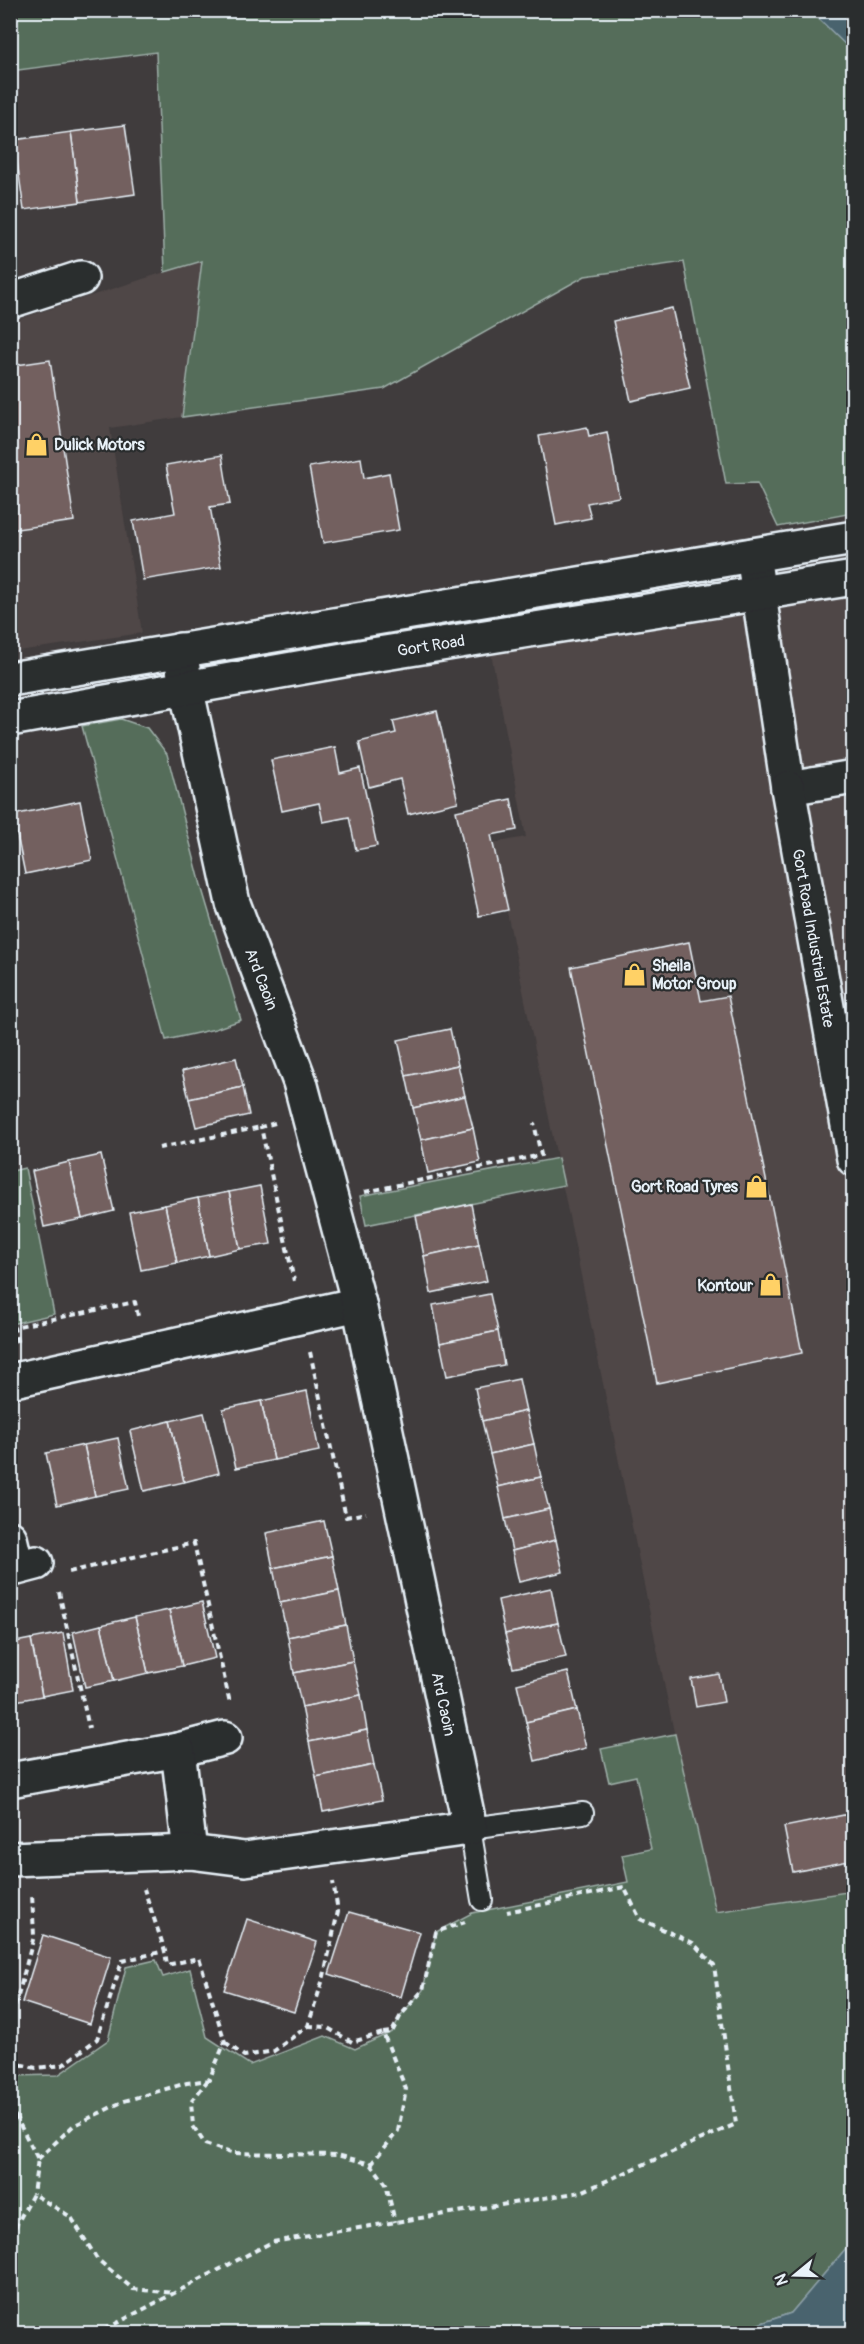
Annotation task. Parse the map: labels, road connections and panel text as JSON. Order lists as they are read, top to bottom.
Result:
{
  "streets": {
    "street": ["Gort Road", "Gort Road Industrial Estate", "Ard Caoin"]
  },
  "crossings": [
    ["Gort Road", "Gort Road Industrial Estate"],
    ["Gort Road", "Ard Caoin"]
  ],
  "places": {
    "shop": [
      "Dulick Motors",
      "Sheila Motor Group",
      "Gort Road Tyres",
      "Kontour"
    ]
  },
  "north": "left"
}
